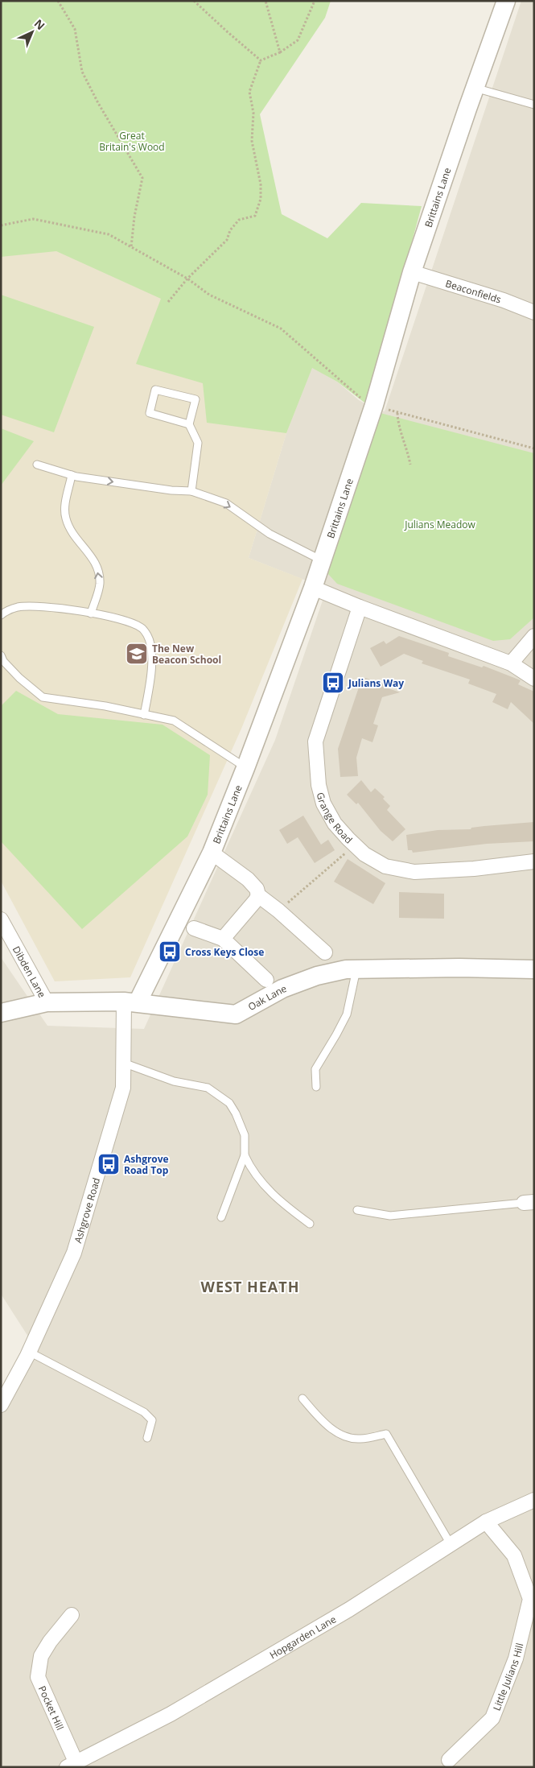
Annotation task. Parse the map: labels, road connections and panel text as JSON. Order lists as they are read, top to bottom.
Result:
{
  "streets": {
    "street": [
      "Brittains Lane",
      "Beaconfields",
      "Grange Road",
      "Dibden Lane",
      "Oak Lane",
      "Ashgrove Road",
      "Hopgarden Lane",
      "Little Julians Hill",
      "Pocket Hill"
    ]
  },
  "crossings": [
    ["Brittains Lane", "Beaconfields"],
    ["Brittains Lane", "Oak Lane"],
    ["Brittains Lane", "Ashgrove Road"],
    ["Dibden Lane", "Oak Lane"],
    ["Oak Lane", "Ashgrove Road"],
    ["Hopgarden Lane", "Little Julians Hill"],
    ["Hopgarden Lane", "Pocket Hill"]
  ],
  "districts": ["WEST HEATH"],
  "parks": ["Great Britain's Wood", "Julians Meadow"],
  "places": {
    "school or university": ["The New Beacon School"],
    "bus stop": ["Julians Way", "Cross Keys Close", "Ashgrove Road Top"]
  },
  "north": "top right"
}
